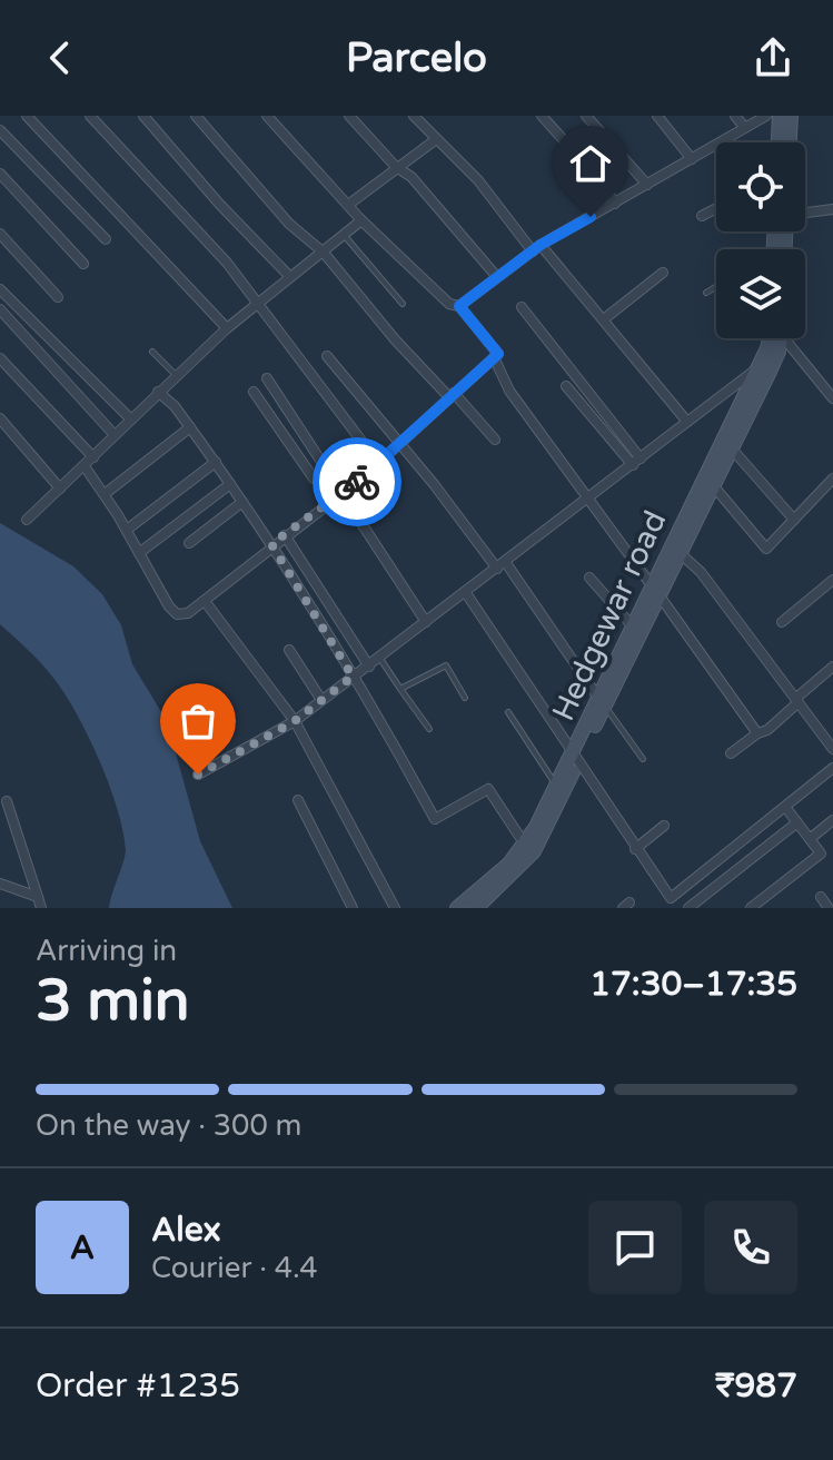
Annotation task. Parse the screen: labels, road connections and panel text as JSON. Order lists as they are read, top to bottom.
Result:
{
  "streets": {
    "main road": ["Hedgewar road"]
  },
  "page": {
    "header": "Parcelo",
    "heading": ["3 min", "Arriving in", "17:30–17:35"],
    "panel": [
      "Alex",
      "Courier · 4.4",
      "Order #1235",
      "₹987"
    ],
    "bar": "On the way · 300 m",
    "round": "A"
  }
}
